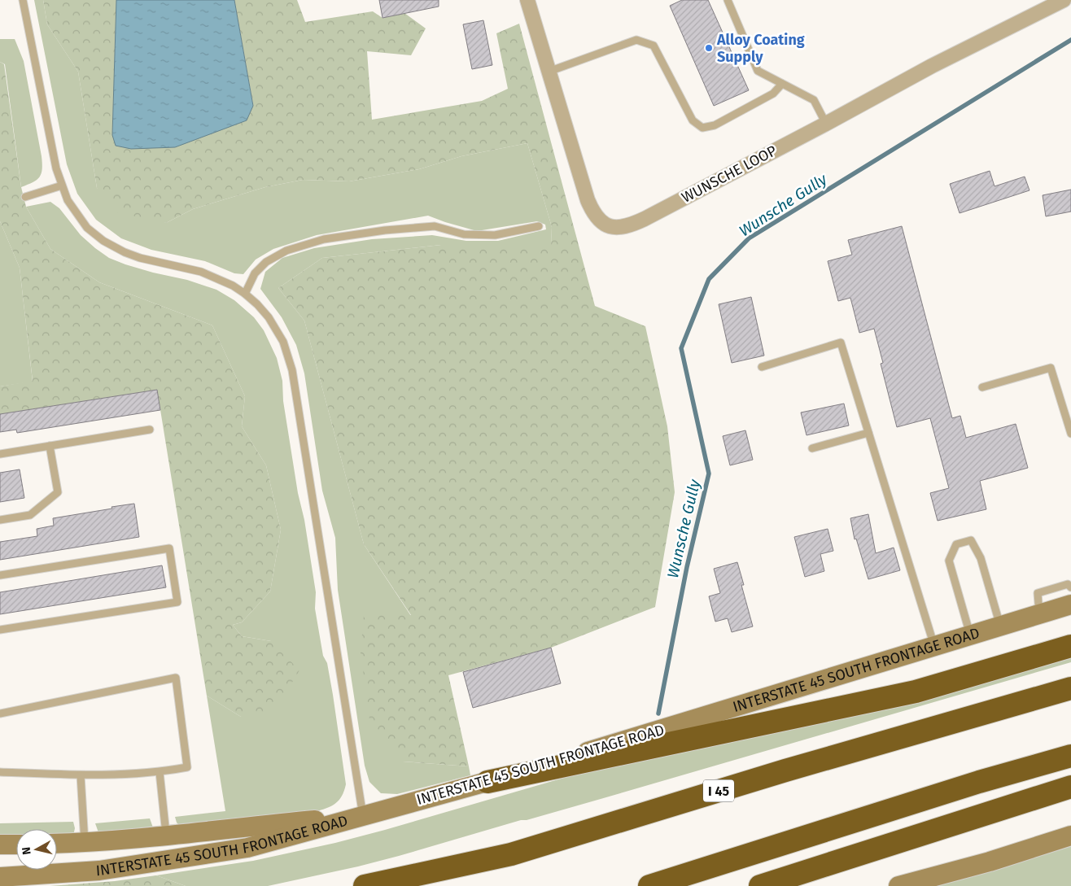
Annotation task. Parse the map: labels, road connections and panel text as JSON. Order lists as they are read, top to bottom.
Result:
{
  "streets": {
    "highway": ["I 45"],
    "main road": ["INTERSTATE 45 SOUTH FRONTAGE ROAD"],
    "street": ["WUNSCHE LOOP"]
  },
  "water": ["Wunsche Gully"],
  "places": ["Alloy Coating Supply"],
  "north": "left"
}
